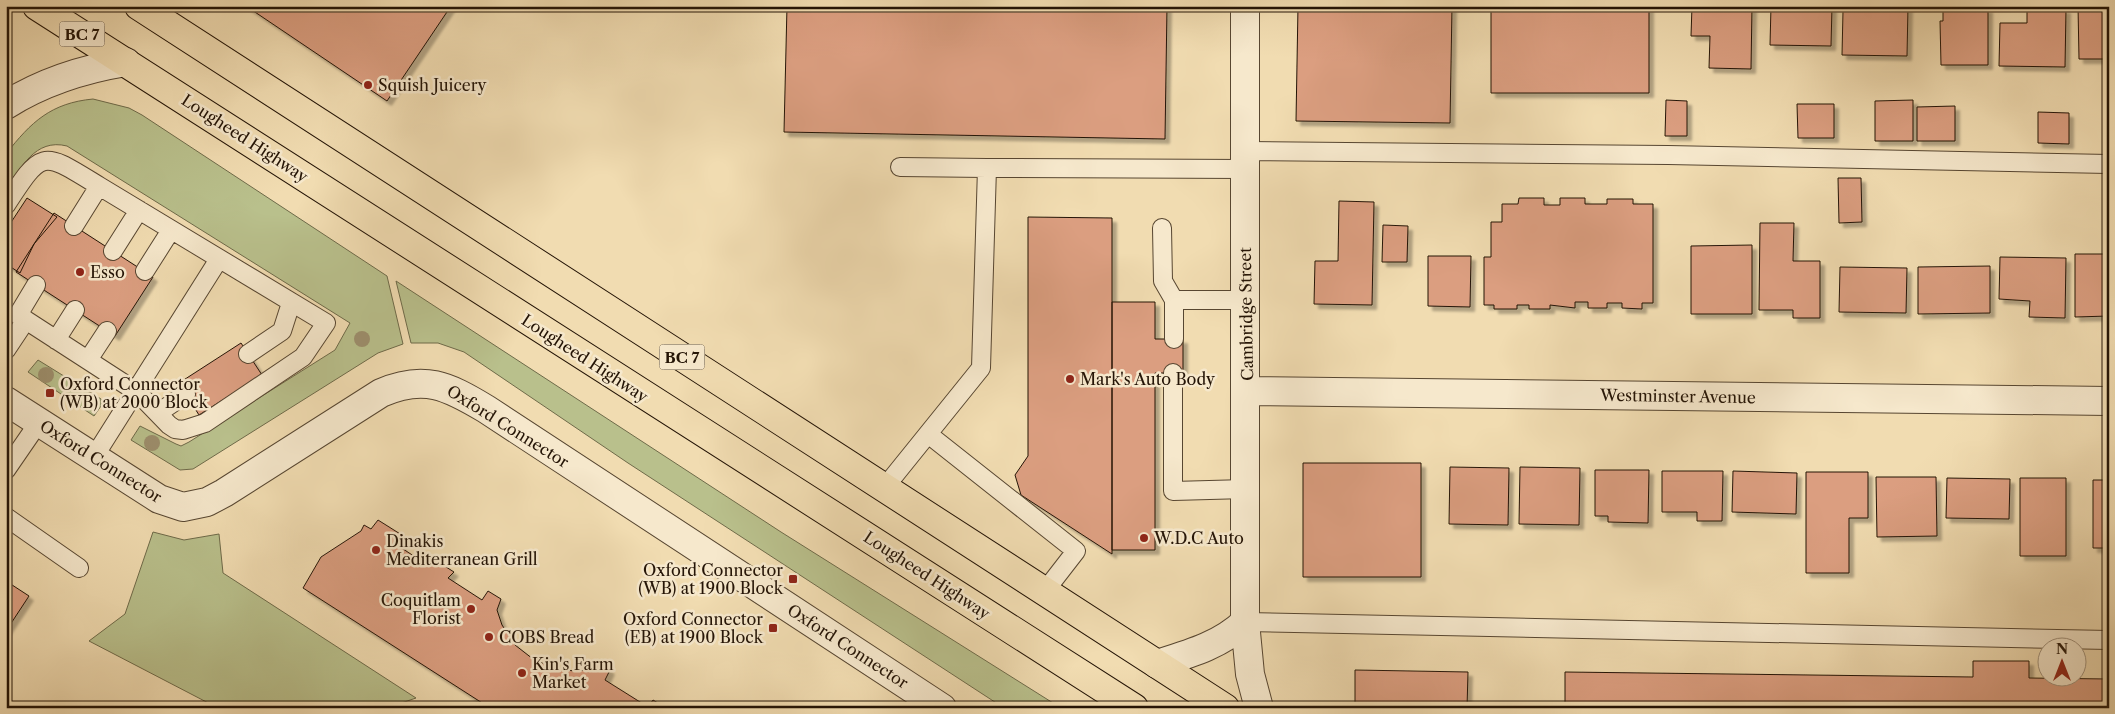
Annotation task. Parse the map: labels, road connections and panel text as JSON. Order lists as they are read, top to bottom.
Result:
{
  "streets": {
    "main road": ["BC 7", "Lougheed Highway"],
    "street": ["Cambridge Street", "Westminster Avenue", "Oxford Connector"]
  },
  "crossings": [
    ["Cambridge Street", "Westminster Avenue"]
  ],
  "places": {
    "other": [
      "Squish Juicery",
      "Esso",
      "Mark's Auto Body",
      "W.D.C Auto",
      "Dinakis Mediterranean Grill",
      "Coquitlam Florist",
      "COBS Bread",
      "Kin's Farm Market"
    ],
    "transit": ["Oxford Connector (WB) at 2000 Block", "Oxford Connector (WB) at 1900 Block", "Oxford Connector (EB) at 1900 Block"]
  },
  "north": "top"
}
